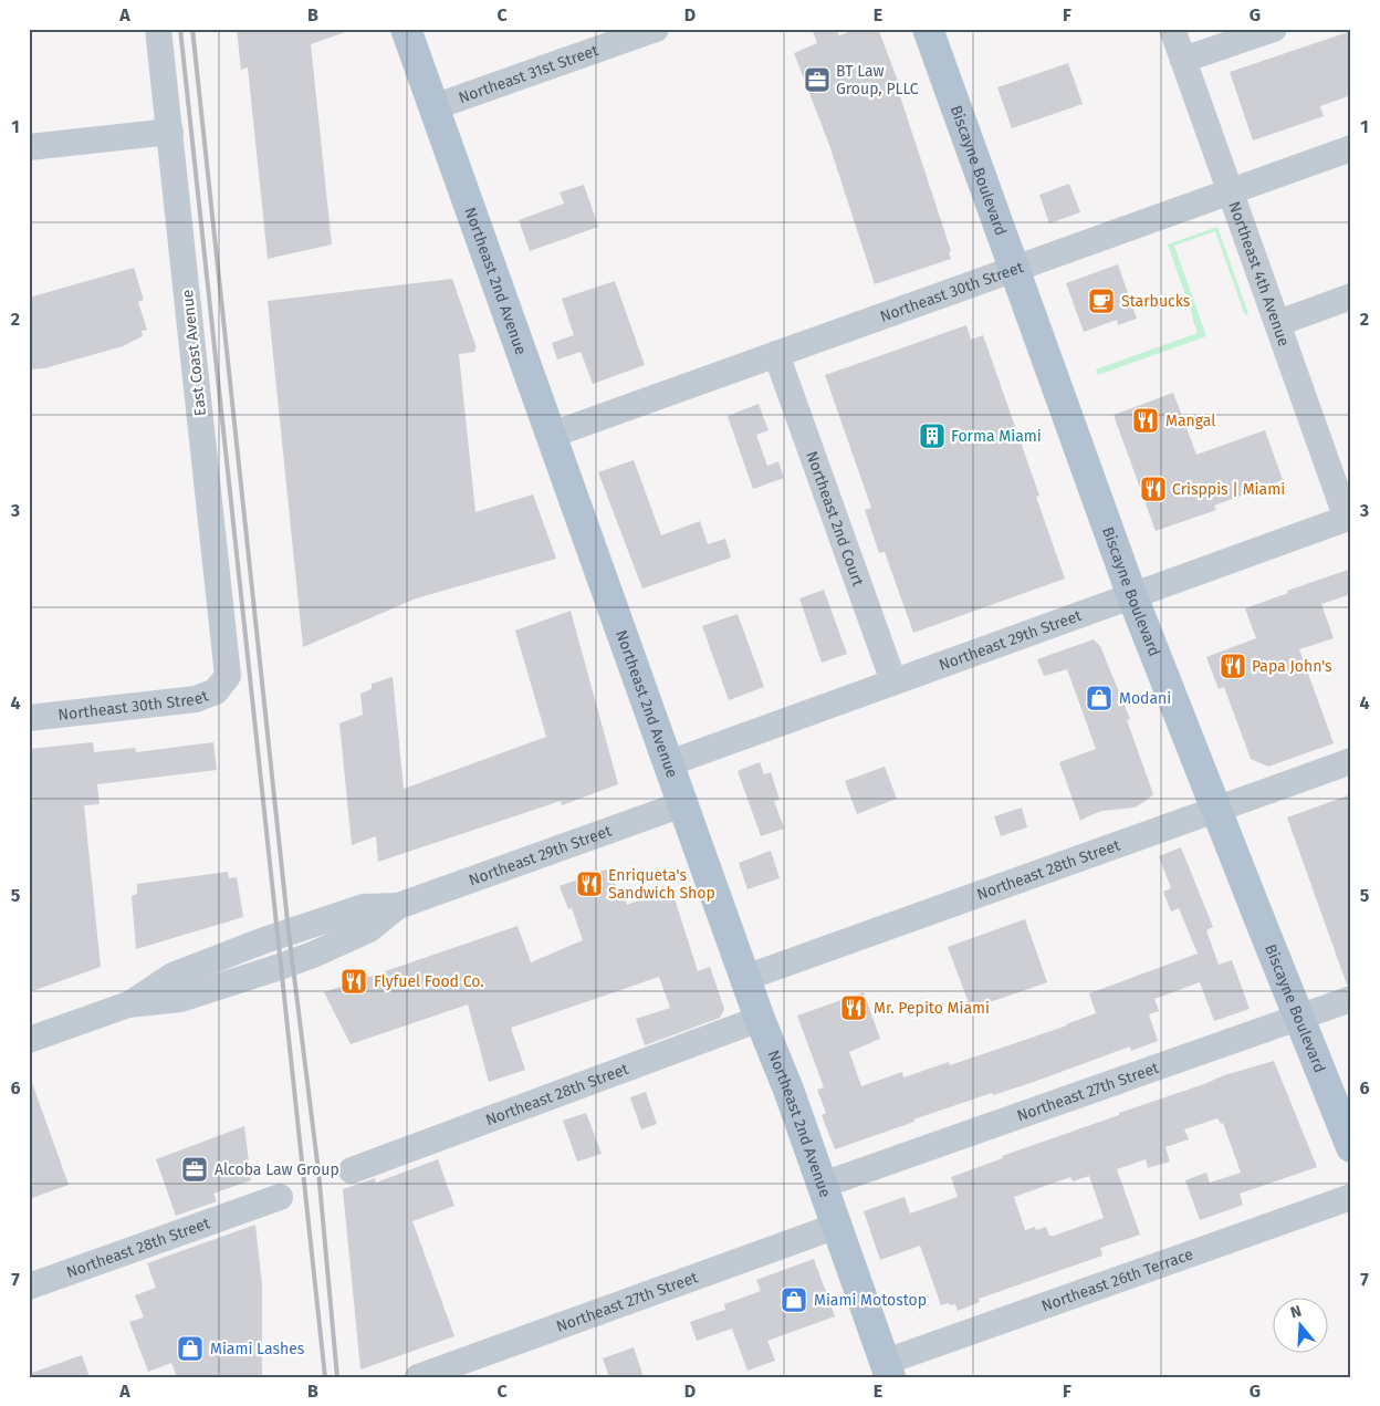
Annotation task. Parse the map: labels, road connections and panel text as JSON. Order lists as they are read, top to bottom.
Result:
{
  "streets": {
    "main road": ["Biscayne Boulevard", "Northeast 2nd Avenue"],
    "street": [
      "Northeast 31st Street",
      "Northeast 4th Avenue",
      "Northeast 30th Street",
      "East Coast Avenue",
      "Northeast 2nd Court",
      "Northeast 29th Street",
      "Northeast 28th Street",
      "Northeast 27th Street",
      "Northeast 26th Terrace"
    ]
  },
  "crossings": [
    ["Northeast 31st Street", "Northeast 2nd Avenue"],
    ["Biscayne Boulevard", "Northeast 30th Street"],
    ["Biscayne Boulevard", "Northeast 29th Street"],
    ["Biscayne Boulevard", "Northeast 28th Street"],
    ["Biscayne Boulevard", "Northeast 27th Street"],
    ["Northeast 4th Avenue", "Northeast 30th Street"],
    ["Northeast 4th Avenue", "Northeast 29th Street"],
    ["Northeast 2nd Avenue", "Northeast 30th Street"],
    ["Northeast 2nd Avenue", "Northeast 29th Street"],
    ["Northeast 2nd Avenue", "Northeast 28th Street"],
    ["Northeast 2nd Avenue", "Northeast 27th Street"],
    ["Northeast 2nd Avenue", "Northeast 26th Terrace"],
    ["Northeast 30th Street", "East Coast Avenue"],
    ["Northeast 30th Street", "Northeast 2nd Court"],
    ["Northeast 2nd Court", "Northeast 29th Street"]
  ],
  "places": {
    "office": ["BT Law Group, PLLC", "Alcoba Law Group"],
    "cafe": ["Starbucks"],
    "restaurant": [
      "Mangal",
      "Crisppis | Miami",
      "Papa John's",
      "Enriqueta's Sandwich Shop",
      "Flyfuel Food Co.",
      "Mr. Pepito Miami"
    ],
    "building": ["Forma Miami"],
    "shop": ["Modani", "Miami Motostop", "Miami Lashes"]
  },
  "north": "top",
  "grid": {
    "columns": [
      "A",
      "B",
      "C",
      "D",
      "E",
      "F",
      "G"
    ],
    "rows": [
      "1",
      "2",
      "3",
      "4",
      "5",
      "6",
      "7"
    ]
  }
}
